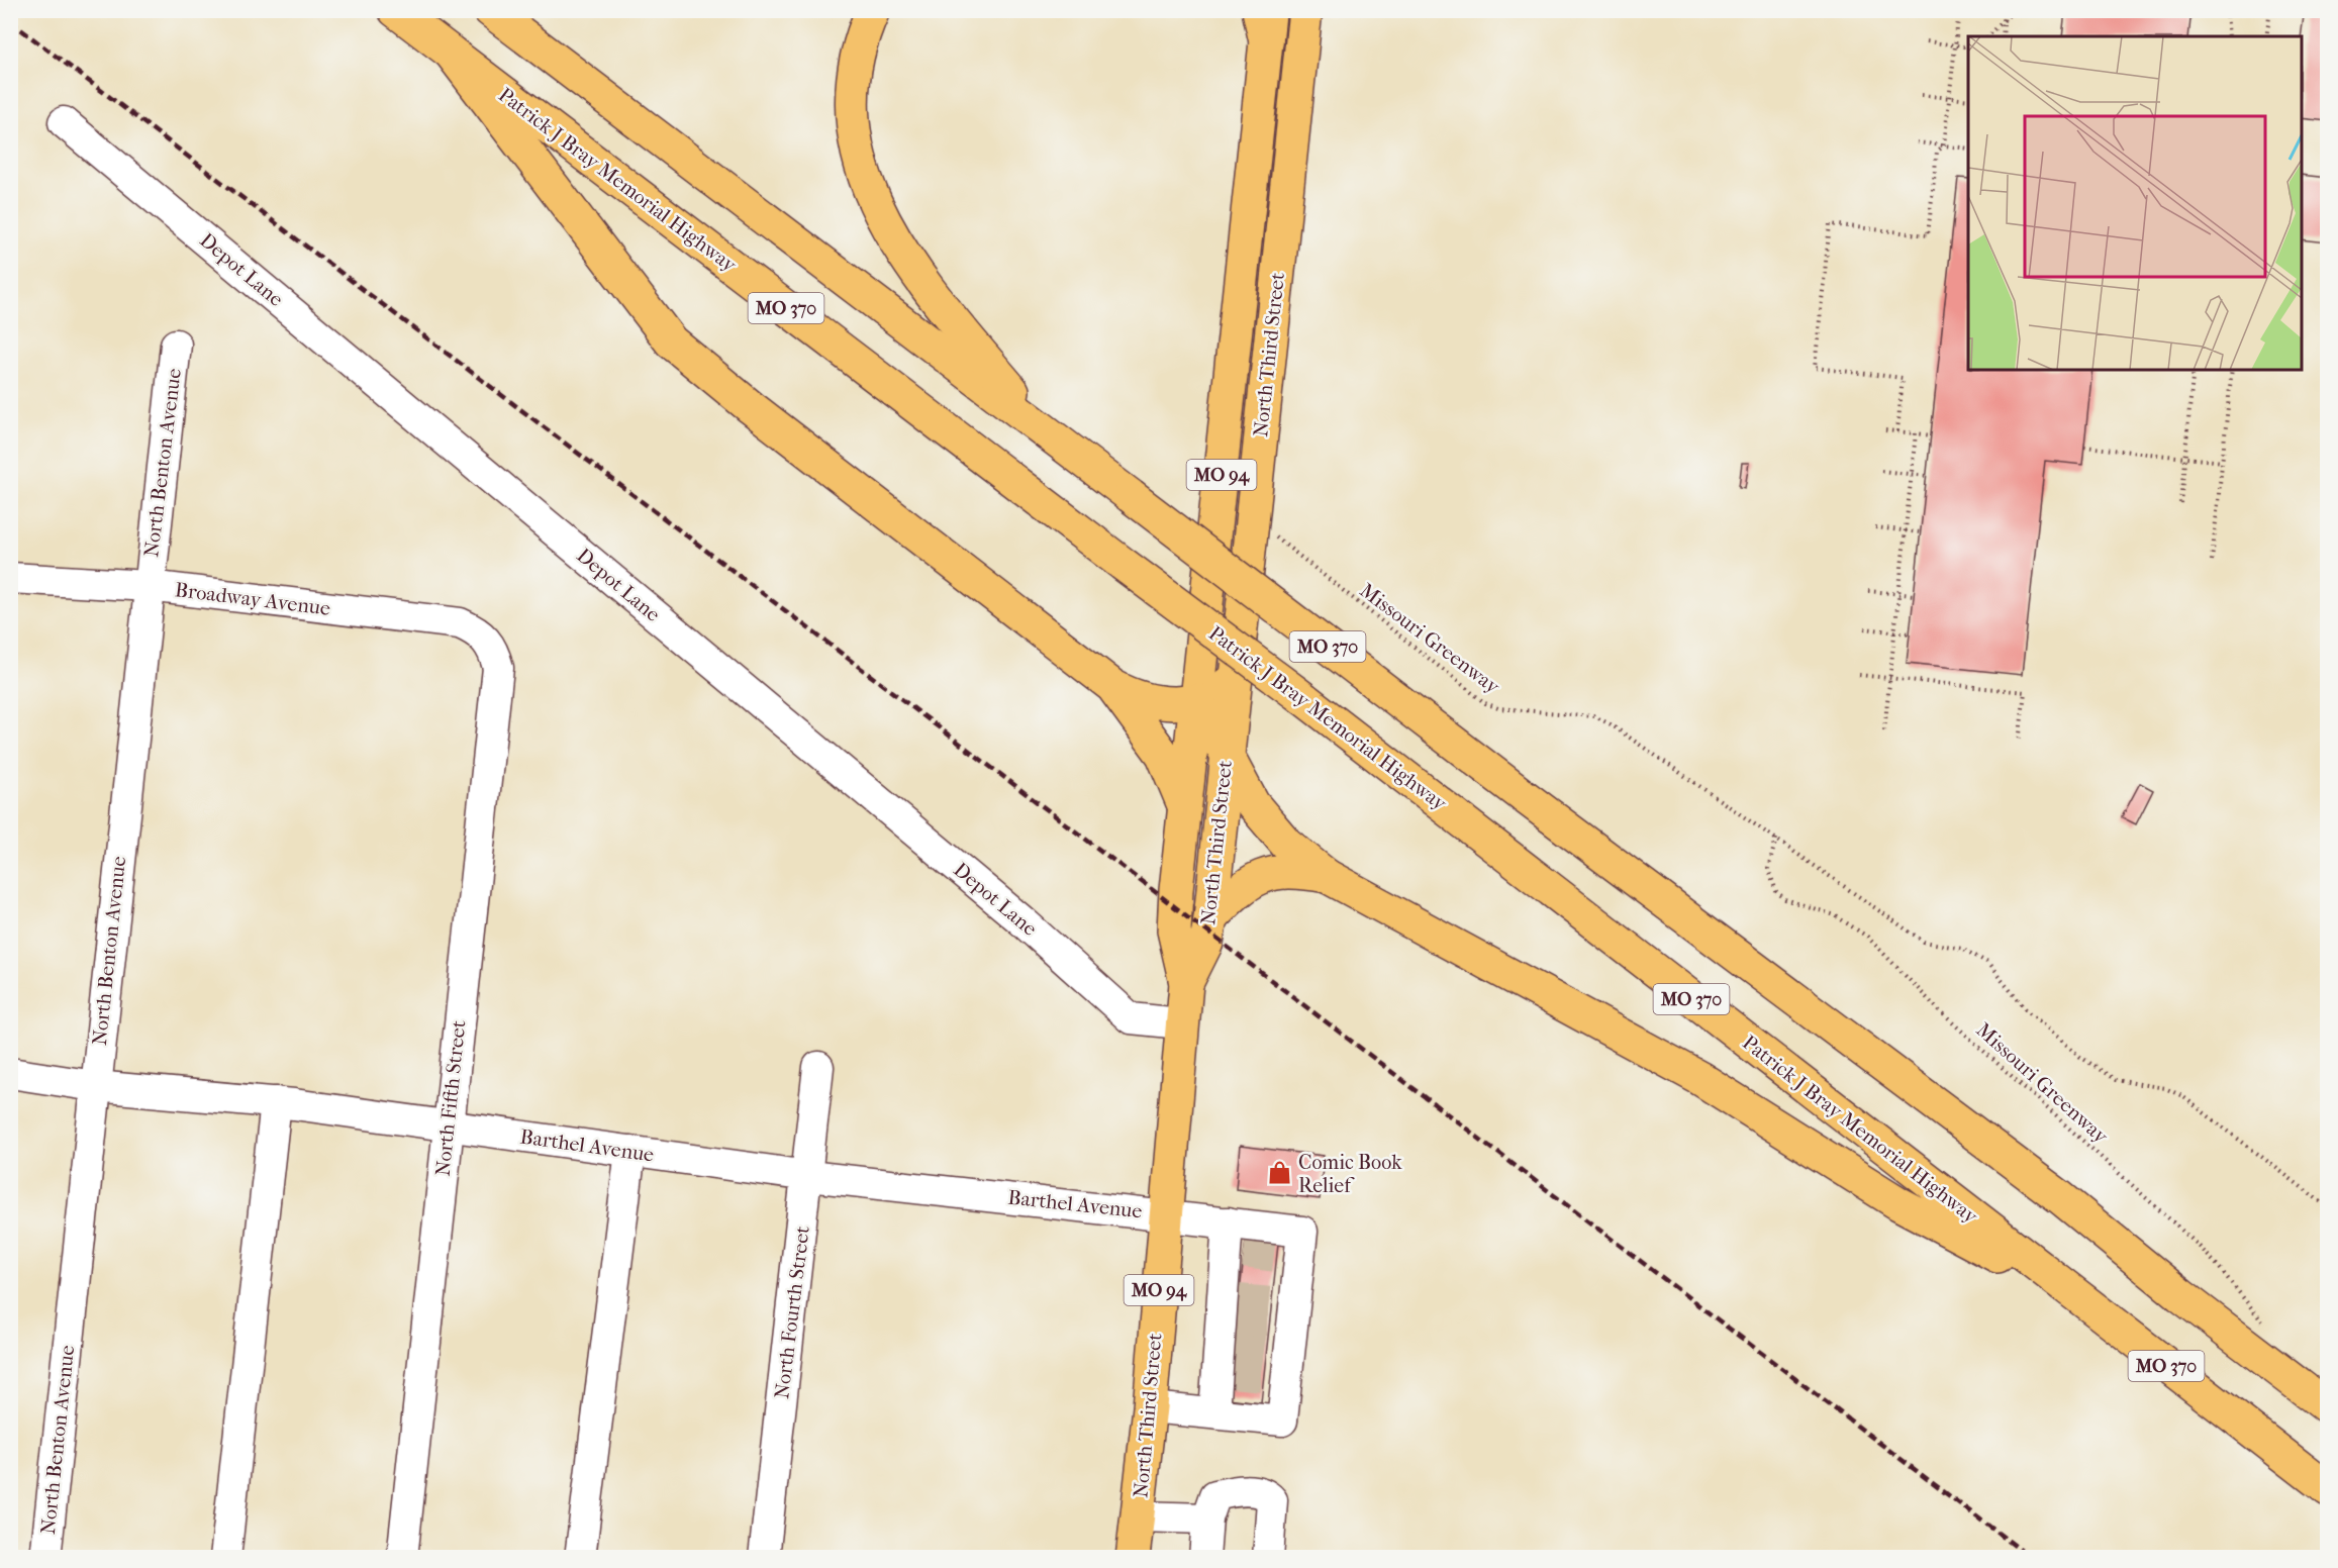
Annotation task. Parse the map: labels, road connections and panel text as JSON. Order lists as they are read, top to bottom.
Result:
{
  "streets": {
    "main road": [
      "Patrick J Bray Memorial Highway",
      "MO 370",
      "North Third Street",
      "MO 94"
    ],
    "street": [
      "Depot Lane",
      "North Benton Avenue",
      "Broadway Avenue",
      "North Fifth Street",
      "Barthel Avenue",
      "North Fourth Street"
    ],
    "path": ["Missouri Greenway"]
  },
  "crossings": [
    ["Depot Lane", "North Third Street"],
    ["North Third Street", "Barthel Avenue"],
    ["North Benton Avenue", "Broadway Avenue"],
    ["North Benton Avenue", "Barthel Avenue"],
    ["Broadway Avenue", "North Fifth Street"],
    ["North Fifth Street", "Barthel Avenue"],
    ["Barthel Avenue", "North Fourth Street"]
  ],
  "places": {
    "shop": ["Comic Book Relief"]
  }
}
